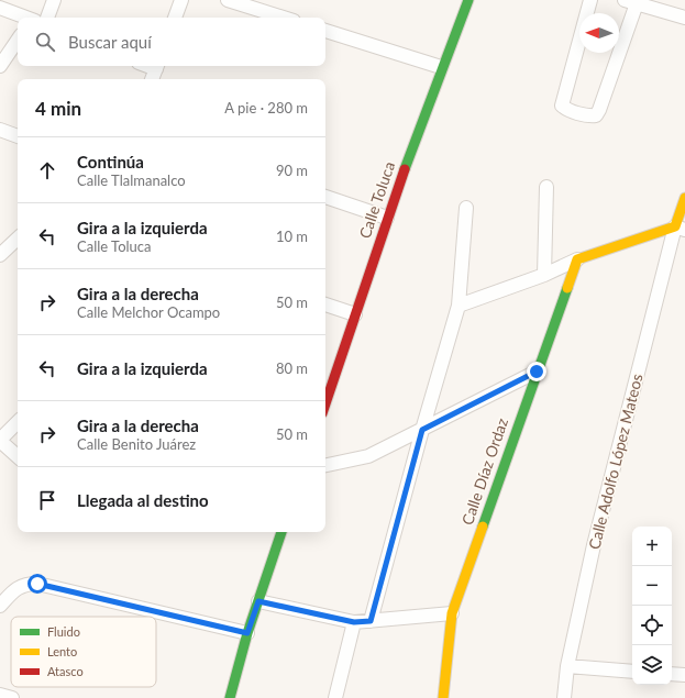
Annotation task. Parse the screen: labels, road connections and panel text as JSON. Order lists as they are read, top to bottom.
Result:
{
  "streets": {
    "main road": ["Calle Toluca", "Calle Adolfo López Mateos", "Calle Díaz Ordaz"]
  },
  "legend": ["Fluido", "Lento", "Atasco"],
  "north": "left",
  "page": {
    "search": "Buscar aquí",
    "heading": ["4 min", "A pie · 280 m"],
    "list": [
      ["Continúa", "Calle Tlalmanalco", "90 m"],
      ["Gira a la izquierda", "Calle Toluca", "10 m"],
      ["Gira a la derecha", "Calle Melchor Ocampo", "50 m"],
      ["Gira a la izquierda", "80 m"],
      ["Gira a la derecha", "Calle Benito Juárez", "50 m"],
      "Llegada al destino"
    ],
    "map_buttons": ["+", "−"]
  }
}
